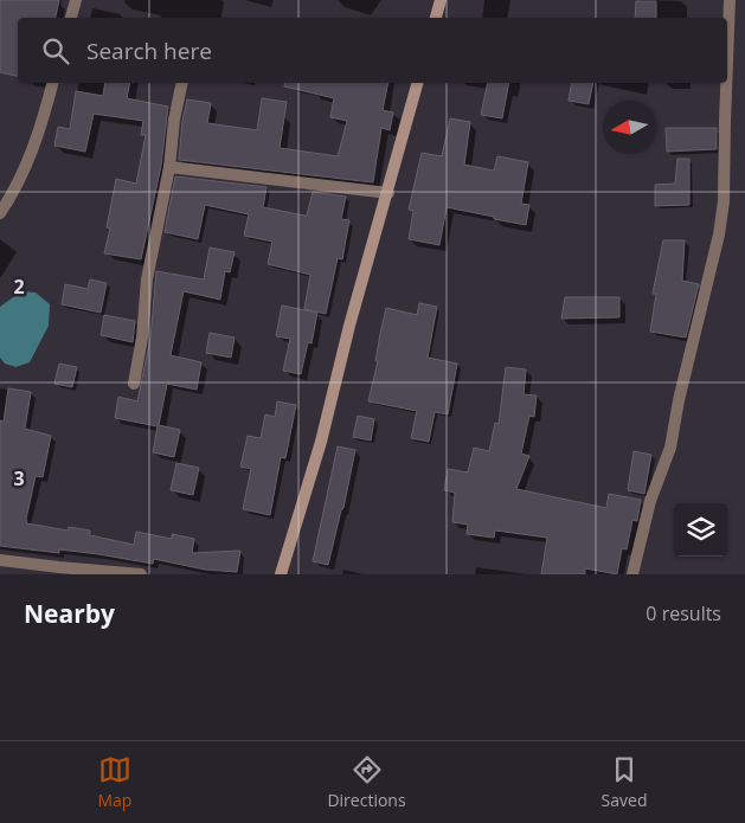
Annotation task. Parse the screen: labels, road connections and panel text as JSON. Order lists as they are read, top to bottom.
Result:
{
  "north": "left",
  "page": {
    "search": "Search here",
    "heading": ["Nearby", "0 results"],
    "nav": ["Map", "Directions", "Saved"]
  },
  "grid": {
    "rows": ["2", "3"]
  }
}
